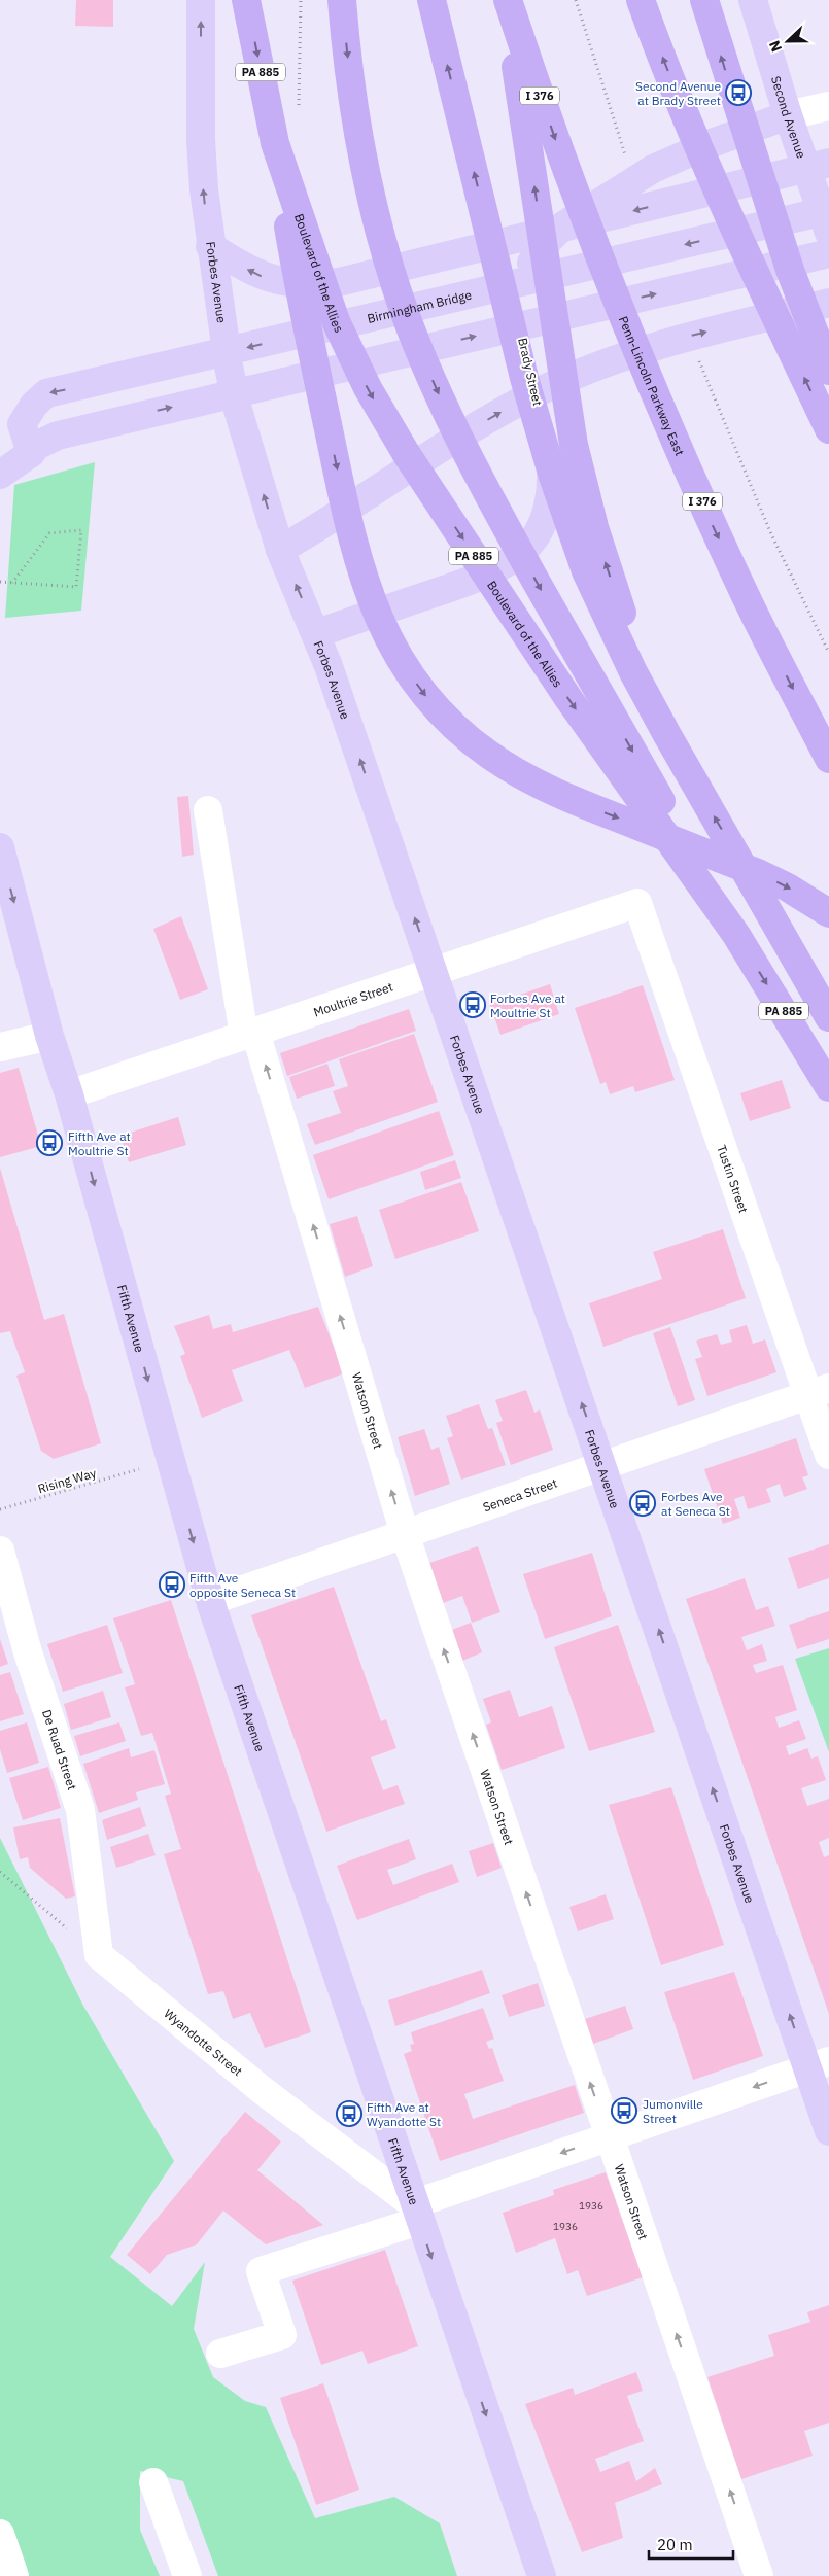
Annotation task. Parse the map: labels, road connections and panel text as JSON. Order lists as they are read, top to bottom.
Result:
{
  "streets": {
    "highway": [
      "PA 885",
      "I 376",
      "Boulevard of the Allies",
      "Penn-Lincoln Parkway East"
    ],
    "main road": [
      "Second Avenue",
      "Forbes Avenue",
      "Birmingham Bridge",
      "Brady Street",
      "Fifth Avenue"
    ],
    "street": [
      "Moultrie Street",
      "Tustin Street",
      "Watson Street",
      "Seneca Street",
      "De Ruad Street",
      "Wyandotte Street"
    ],
    "path": ["Rising Way"]
  },
  "crossings": [
    ["Second Avenue", "Brady Street"],
    ["Forbes Avenue", "Brady Street"],
    ["Forbes Avenue", "Moultrie Street"],
    ["Forbes Avenue", "Seneca Street"],
    ["Moultrie Street", "Tustin Street"],
    ["Moultrie Street", "Fifth Avenue"],
    ["Moultrie Street", "Watson Street"],
    ["Tustin Street", "Seneca Street"],
    ["Fifth Avenue", "Seneca Street"],
    ["Fifth Avenue", "Wyandotte Street"],
    ["Watson Street", "Seneca Street"],
    ["De Ruad Street", "Wyandotte Street"]
  ],
  "one_way": ["Forbes Avenue", "Fifth Avenue", "Watson Street"],
  "places": {
    "bus stop": [
      "Second Avenue at Brady Street",
      "Forbes Ave at Moultrie St",
      "Fifth Ave at Moultrie St",
      "Forbes Ave at Seneca St",
      "Fifth Ave opposite Seneca St",
      "Jumonville Street",
      "Fifth Ave at Wyandotte St"
    ]
  },
  "house_numbers": ["1936", "1936"],
  "scale_bar": "20 m",
  "north": "left"
}
